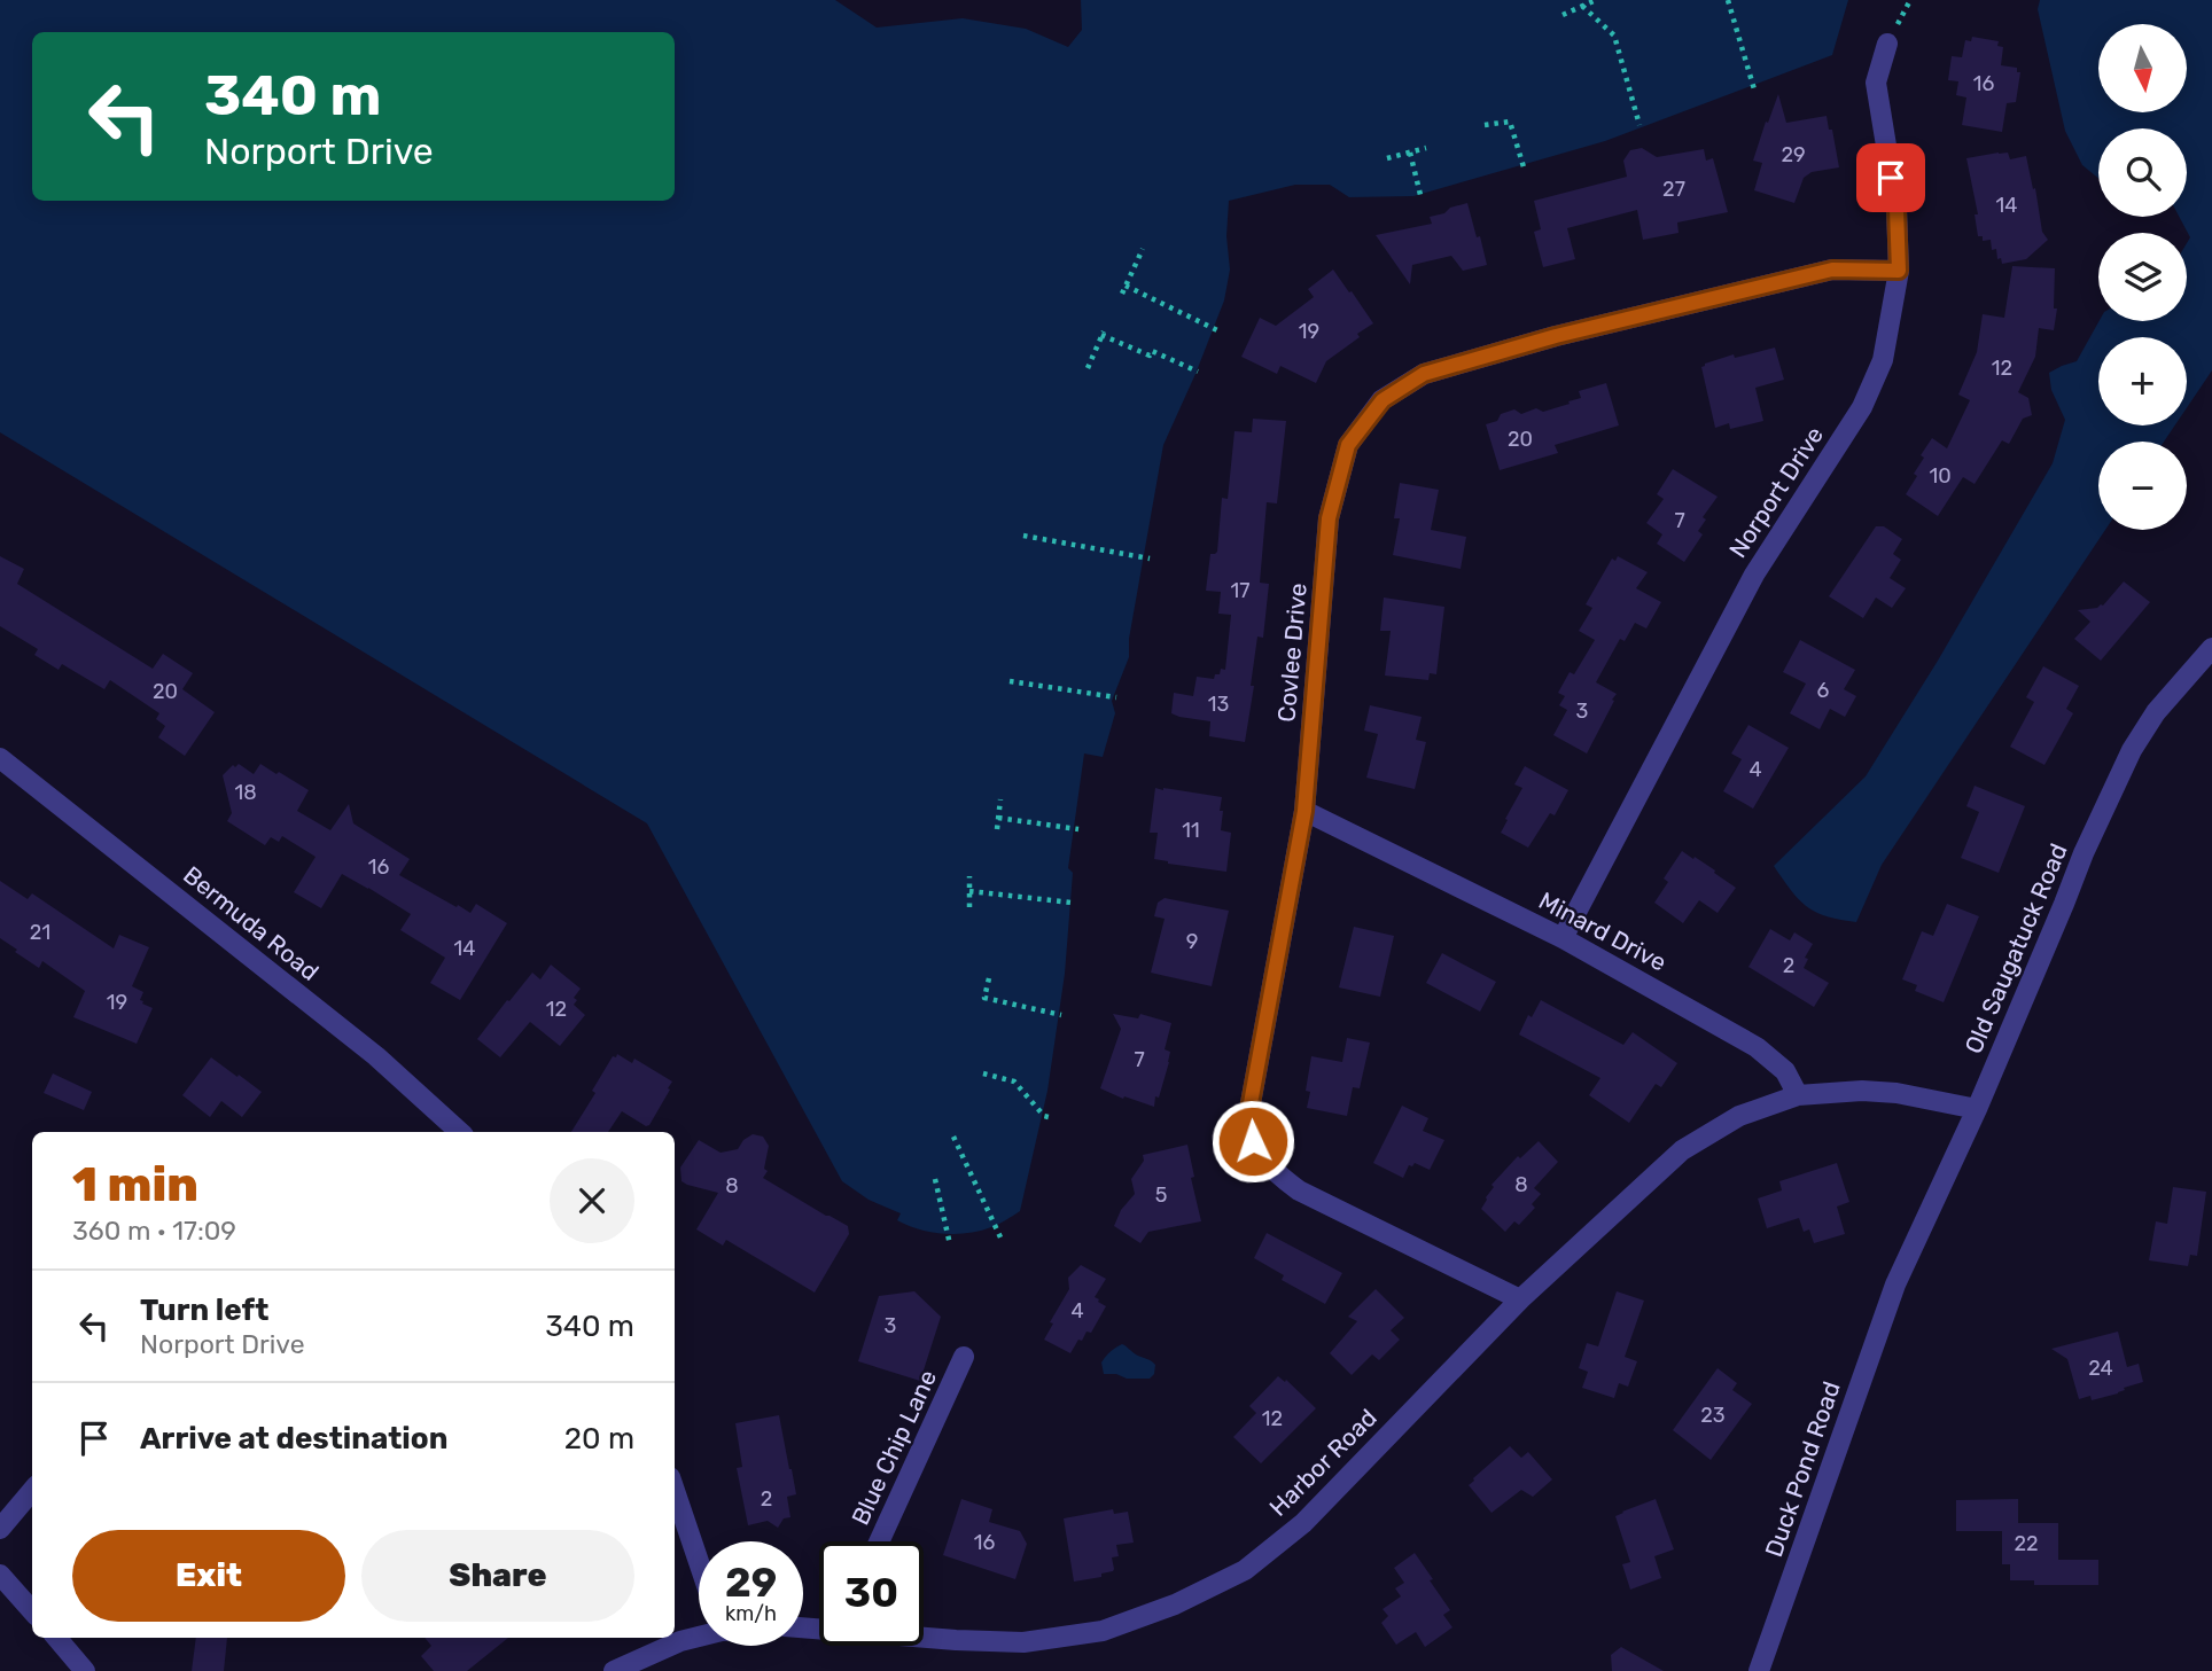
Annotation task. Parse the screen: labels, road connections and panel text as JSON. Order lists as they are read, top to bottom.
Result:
{
  "streets": {
    "street": [
      "Norport Drive",
      "Covlee Drive",
      "Bermuda Road",
      "Minard Drive",
      "Old Saugatuck Road",
      "Blue Chip Lane",
      "Harbor Road",
      "Duck Pond Road"
    ]
  },
  "crossings": [
    ["Norport Drive", "Covlee Drive"],
    ["Norport Drive", "Minard Drive"],
    ["Covlee Drive", "Minard Drive"],
    ["Covlee Drive", "Harbor Road"],
    ["Minard Drive", "Harbor Road"],
    ["Old Saugatuck Road", "Duck Pond Road"]
  ],
  "house_numbers": [
    "16",
    "29",
    "27",
    "14",
    "19",
    "12",
    "20",
    "10",
    "7",
    "17",
    "6",
    "20",
    "13",
    "3",
    "4",
    "18",
    "11",
    "16",
    "21",
    "9",
    "14",
    "2",
    "19",
    "12",
    "7",
    "8",
    "8",
    "5",
    "4",
    "3",
    "24",
    "23",
    "12",
    "2",
    "16",
    "22"
  ],
  "north": "bottom",
  "page": {
    "map_buttons": ["+", "−"],
    "turn": ["340 m", "Norport Drive"],
    "heading": ["1 min", "360 m · 17:09"],
    "list": [
      {
        "name": "Turn left",
        "note": "Norport Drive",
        "value": "340 m"
      },
      {
        "name": "Arrive at destination",
        "value": "20 m"
      }
    ],
    "buttons": ["Exit", "Share"],
    "speed": "29 km/h",
    "limit": "30"
  }
}
